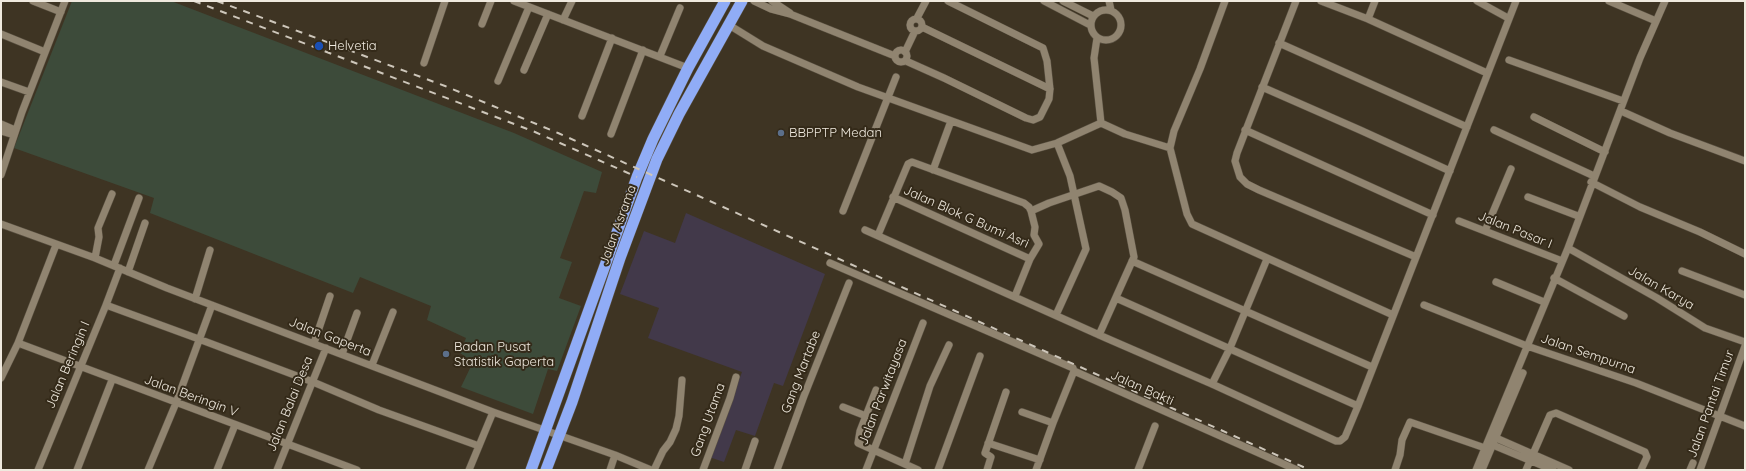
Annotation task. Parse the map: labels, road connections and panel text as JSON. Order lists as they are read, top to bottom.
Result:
{
  "streets": {
    "highway": ["Jalan Asrama"],
    "street": [
      "Jalan Blok G Bumi Asri",
      "Jalan Pasar I",
      "Jalan Karya",
      "Jalan Gaperta",
      "Jalan Sempurna",
      "Jalan Beringin I",
      "Gang Martabe",
      "Jalan Bakti",
      "Jalan Parwitayasa",
      "Jalan Beringin V",
      "Jalan Balai Desa",
      "Jalan Pantai Timur",
      "Gang Utama"
    ]
  },
  "crossings": [
    ["Jalan Asrama", "Jalan Gaperta"],
    ["Jalan Gaperta", "Jalan Beringin I"],
    ["Jalan Gaperta", "Jalan Balai Desa"],
    ["Jalan Sempurna", "Jalan Pantai Timur"],
    ["Jalan Beringin I", "Jalan Beringin V"],
    ["Jalan Beringin V", "Jalan Balai Desa"]
  ],
  "places": ["Helvetia", "BBPPTP Medan", "Badan Pusat Statistik Gaperta"]
}
